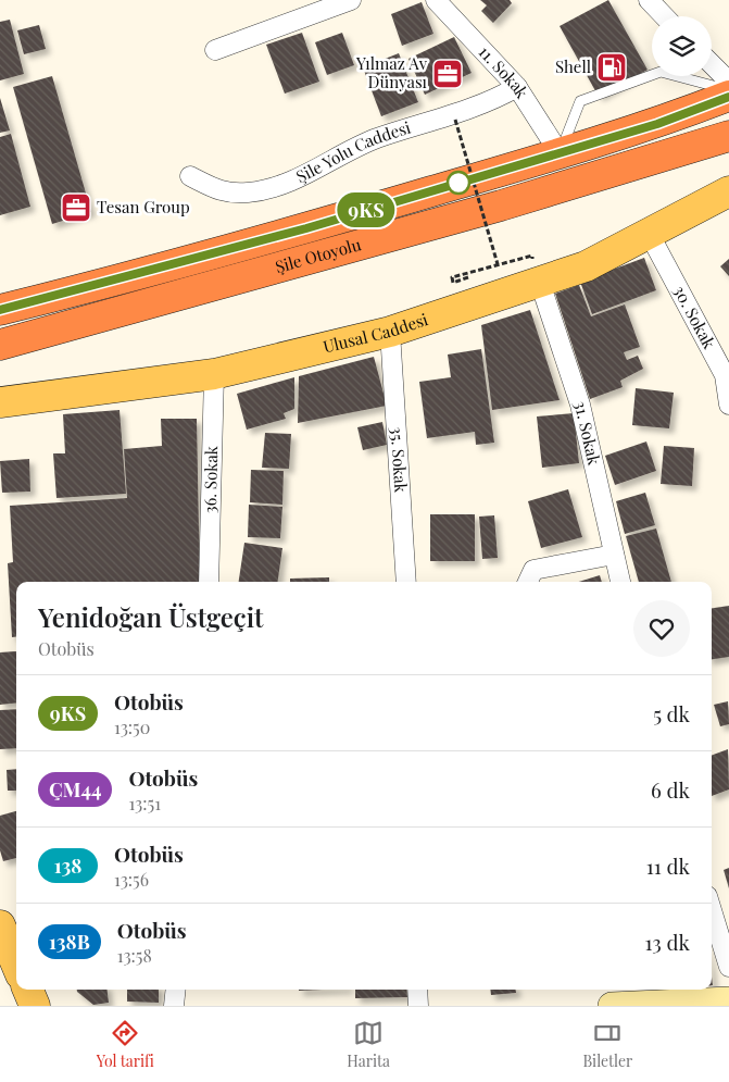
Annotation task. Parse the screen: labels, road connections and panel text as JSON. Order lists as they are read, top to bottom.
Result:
{
  "streets": {
    "highway": ["Şile Otoyolu"],
    "main road": ["Ulusal Caddesi"],
    "street": [
      "11. Sokak",
      "Şile Yolu Caddesi",
      "30. Sokak",
      "31. Sokak",
      "35. Sokak",
      "36. Sokak"
    ]
  },
  "crossings": [
    ["11. Sokak", "Şile Yolu Caddesi"],
    ["11. Sokak", "Şile Otoyolu"],
    ["30. Sokak", "Ulusal Caddesi"],
    ["Ulusal Caddesi", "31. Sokak"],
    ["Ulusal Caddesi", "35. Sokak"],
    ["Ulusal Caddesi", "36. Sokak"]
  ],
  "places": {
    "fuel station": ["Shell"],
    "office": ["Yılmaz Av Dünyası", "Tesan Group"]
  },
  "lines": ["bus line 9KS"],
  "page": {
    "on_map": "9KS",
    "heading": ["Yenidoğan Üstgeçit", "Otobüs"],
    "list": [
      {
        "mark": "9KS",
        "name": "Otobüs",
        "note": "13:50",
        "value": "5 dk"
      },
      {
        "mark": "ÇM44",
        "name": "Otobüs",
        "note": "13:51",
        "value": "6 dk"
      },
      {
        "mark": "138",
        "name": "Otobüs",
        "note": "13:56",
        "value": "11 dk"
      },
      {
        "mark": "138B",
        "name": "Otobüs",
        "note": "13:58",
        "value": "13 dk"
      }
    ],
    "tabs": ["Yol tarifi", "Harita", "Biletler"]
  }
}
